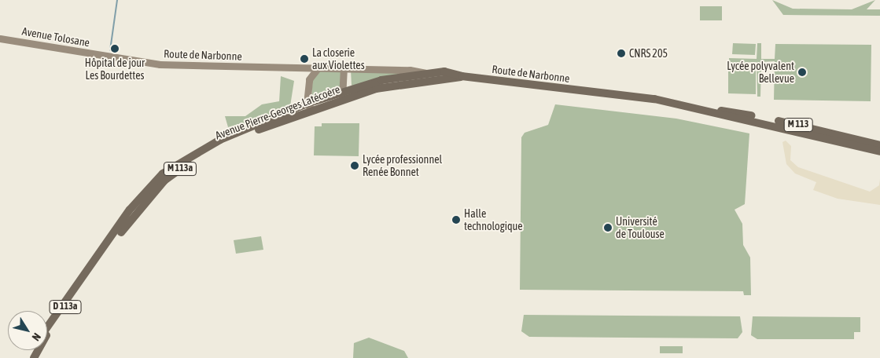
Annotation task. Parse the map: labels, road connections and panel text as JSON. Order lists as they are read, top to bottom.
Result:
{
  "streets": {
    "main road": [
      "Avenue Tolosane",
      "Route de Narbonne",
      "Avenue Pierre-Georges Latécoère",
      "M 113",
      "M 113a",
      "D 113a"
    ]
  },
  "crossings": [
    ["Avenue Tolosane", "Route de Narbonne"],
    ["Route de Narbonne", "Avenue Pierre-Georges Latécoère"]
  ],
  "places": [
    "Hôpital de jour Les Bourdettes",
    "CNRS 205",
    "La closerie aux Violettes",
    "Lycée polyvalent Bellevue",
    "Lycée professionnel Renée Bonnet",
    "Halle technologique",
    "Université de Toulouse"
  ],
  "north": "bottom right"
}
